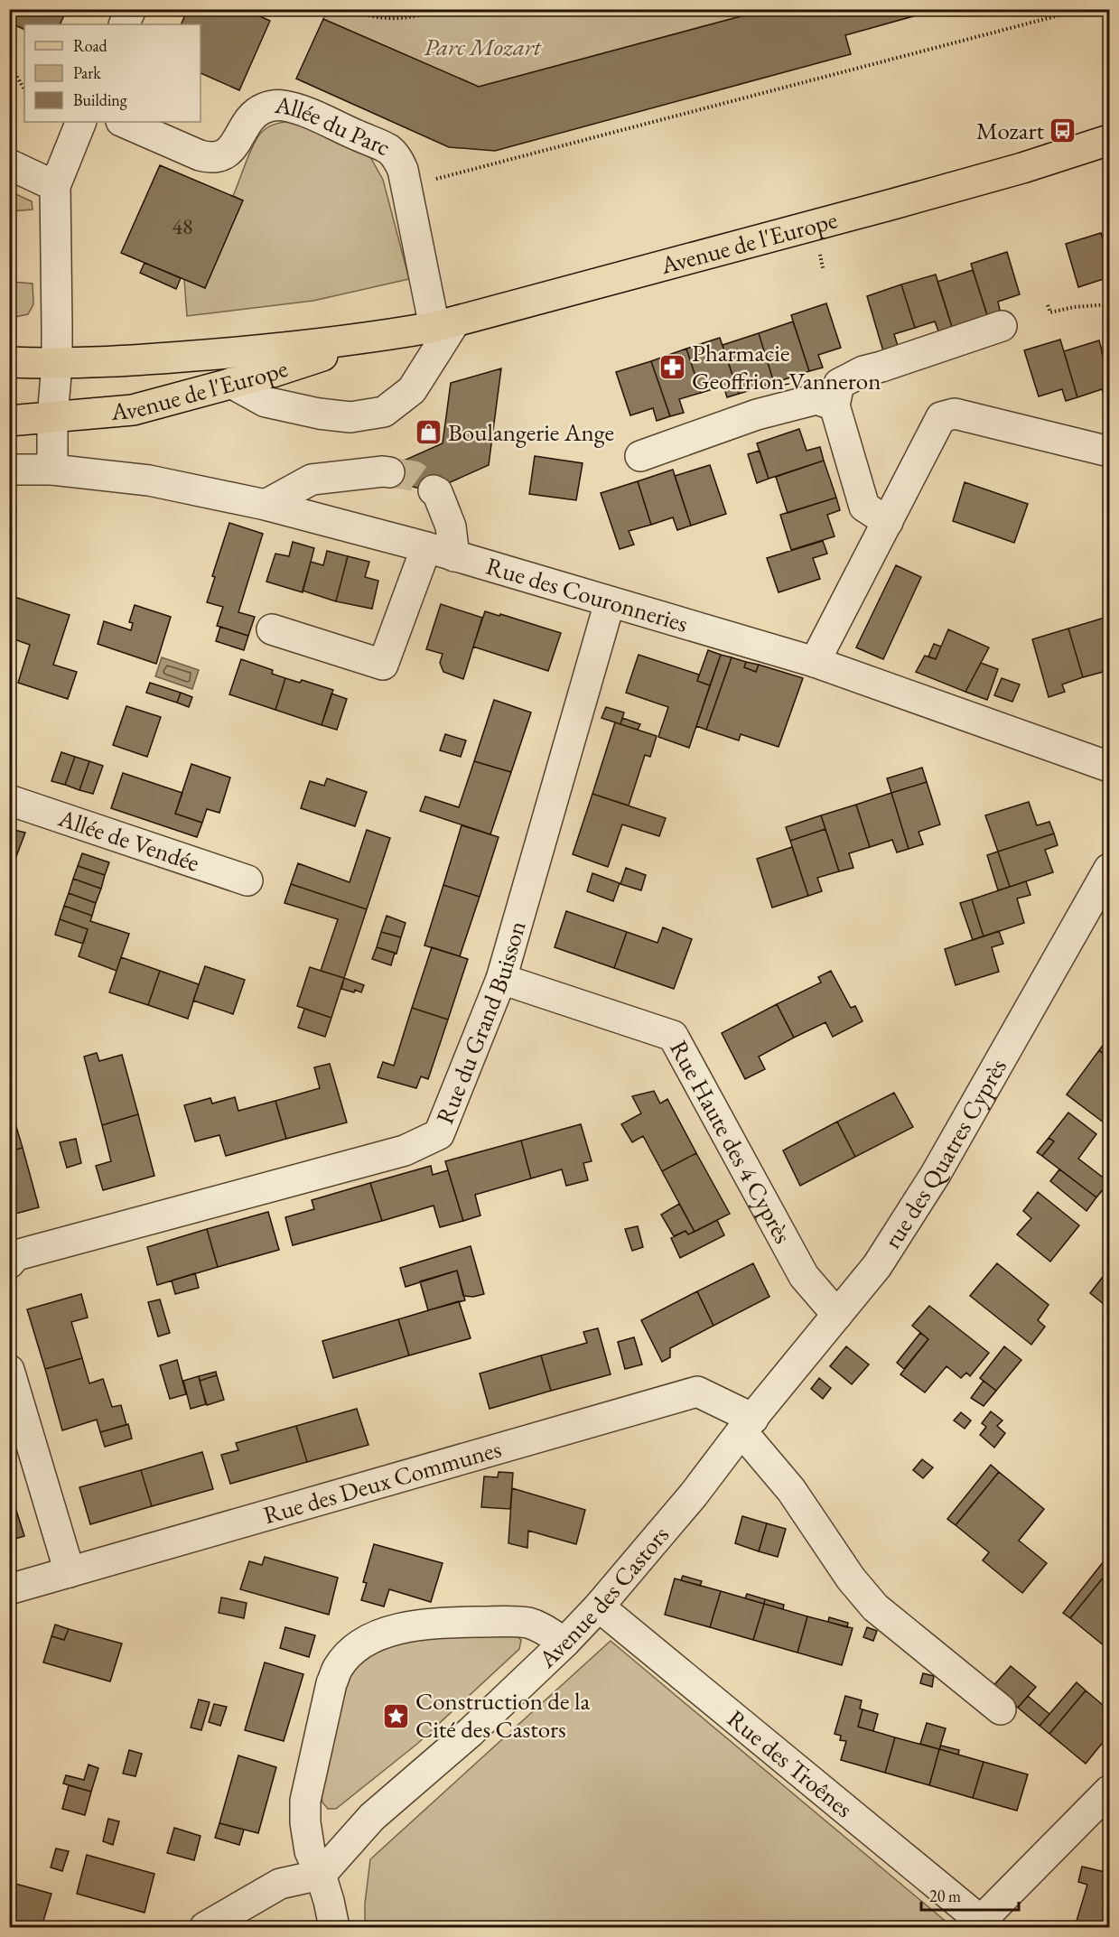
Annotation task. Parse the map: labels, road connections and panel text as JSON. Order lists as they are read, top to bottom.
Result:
{
  "streets": {
    "main road": ["Avenue de l'Europe"],
    "street": [
      "Allée du Parc",
      "Rue des Couronneries",
      "Allée de Vendée",
      "Rue du Grand Buisson",
      "Rue Haute des 4 Cyprès",
      "rue des Quatres Cyprès",
      "Rue des Deux Communes",
      "Avenue des Castors",
      "Rue des Troênes"
    ]
  },
  "crossings": [
    ["Allée du Parc", "Avenue de l'Europe"],
    ["Rue des Couronneries", "Rue du Grand Buisson"],
    ["Rue du Grand Buisson", "Rue Haute des 4 Cyprès"],
    ["Rue Haute des 4 Cyprès", "rue des Quatres Cyprès"],
    ["rue des Quatres Cyprès", "Rue des Deux Communes"],
    ["rue des Quatres Cyprès", "Avenue des Castors"],
    ["Rue des Deux Communes", "Avenue des Castors"],
    ["Avenue des Castors", "Rue des Troênes"]
  ],
  "parks": ["Parc Mozart"],
  "places": {
    "bus stop": ["Mozart"],
    "pharmacy": ["Pharmacie Geoffrion-Vanneron"],
    "shop": ["Boulangerie Ange"],
    "place": ["Construction de la Cité des Castors"]
  },
  "house_numbers": ["48"],
  "legend": ["Road", "Park", "Building"],
  "scale_bar": "20 m"
}
